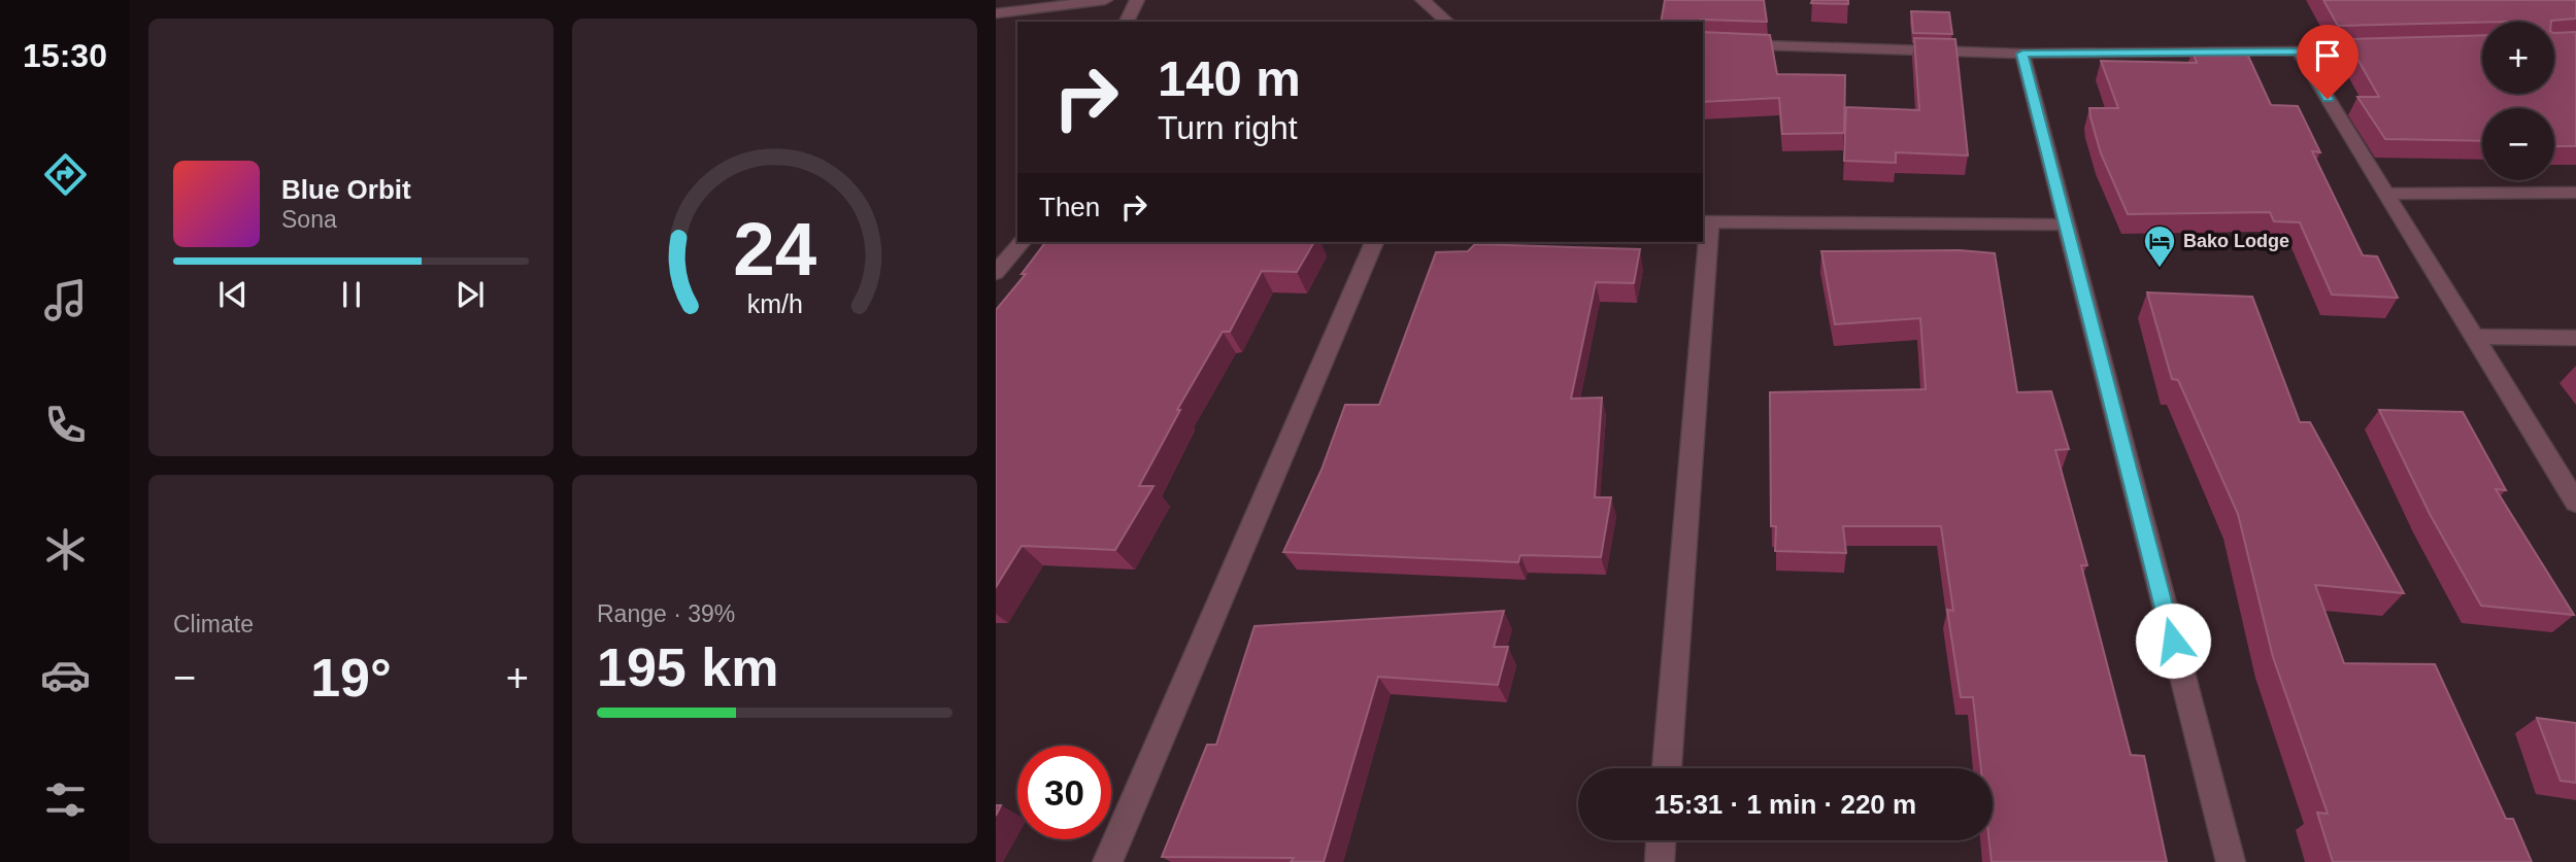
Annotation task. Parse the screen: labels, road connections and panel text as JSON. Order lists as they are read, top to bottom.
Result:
{
  "places": {
    "hotel": ["Bako Lodge"]
  },
  "page": {
    "tabs": "15:30",
    "map_buttons": ["+", "−"],
    "turn": ["140 m", "Turn right"],
    "song": ["Blue Orbit", "Sona"],
    "then": "Then",
    "tile": [
      "Climate",
      ["Range · 39%", "195 km"]
    ],
    "heat": ["−", "19°", "+"],
    "limit": "30",
    "trip": "15:31 · 1 min · 220 m",
    "gauge": ["24", "km/h"]
  }
}
